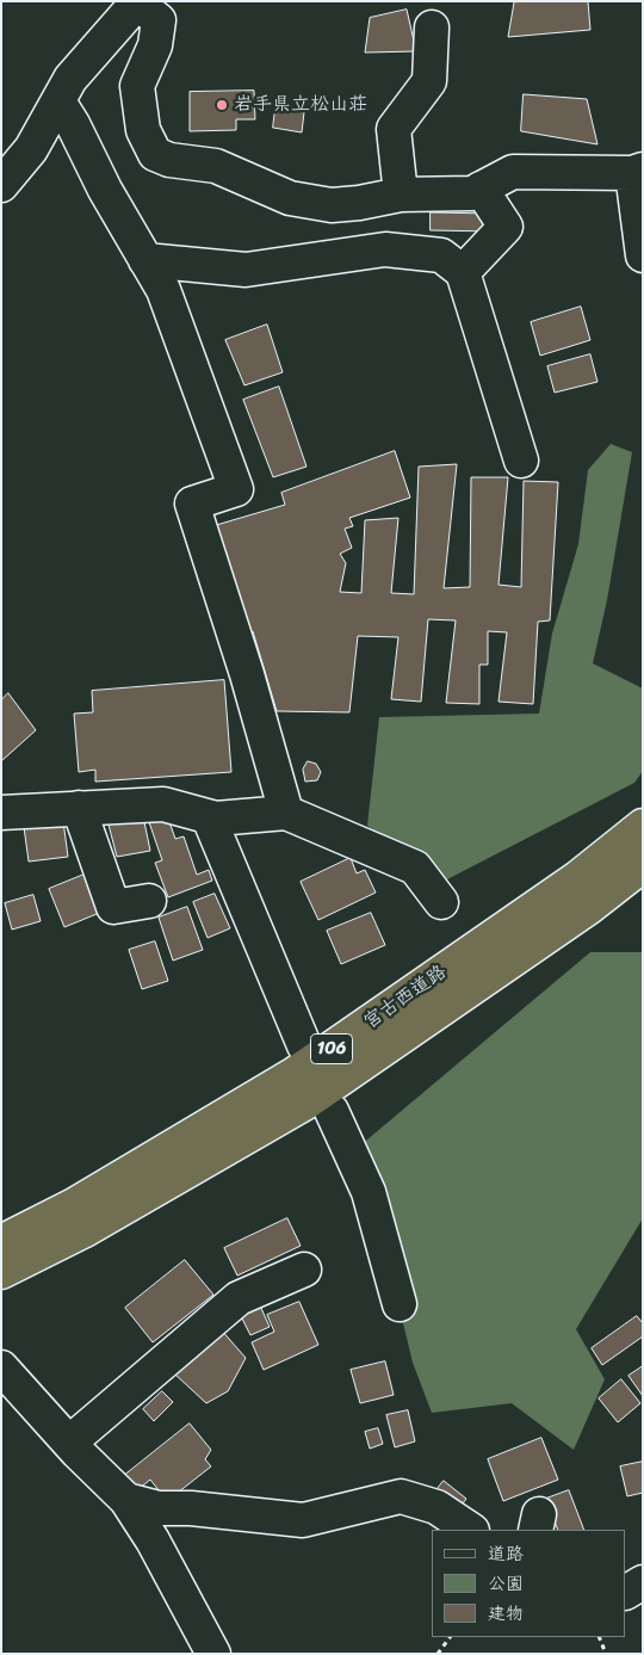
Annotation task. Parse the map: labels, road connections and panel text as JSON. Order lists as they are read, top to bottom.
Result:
{
  "streets": {
    "highway": ["宮古西道路", "106"]
  },
  "places": ["岩手県立松山荘"],
  "legend": ["道路", "公園", "建物"]
}
